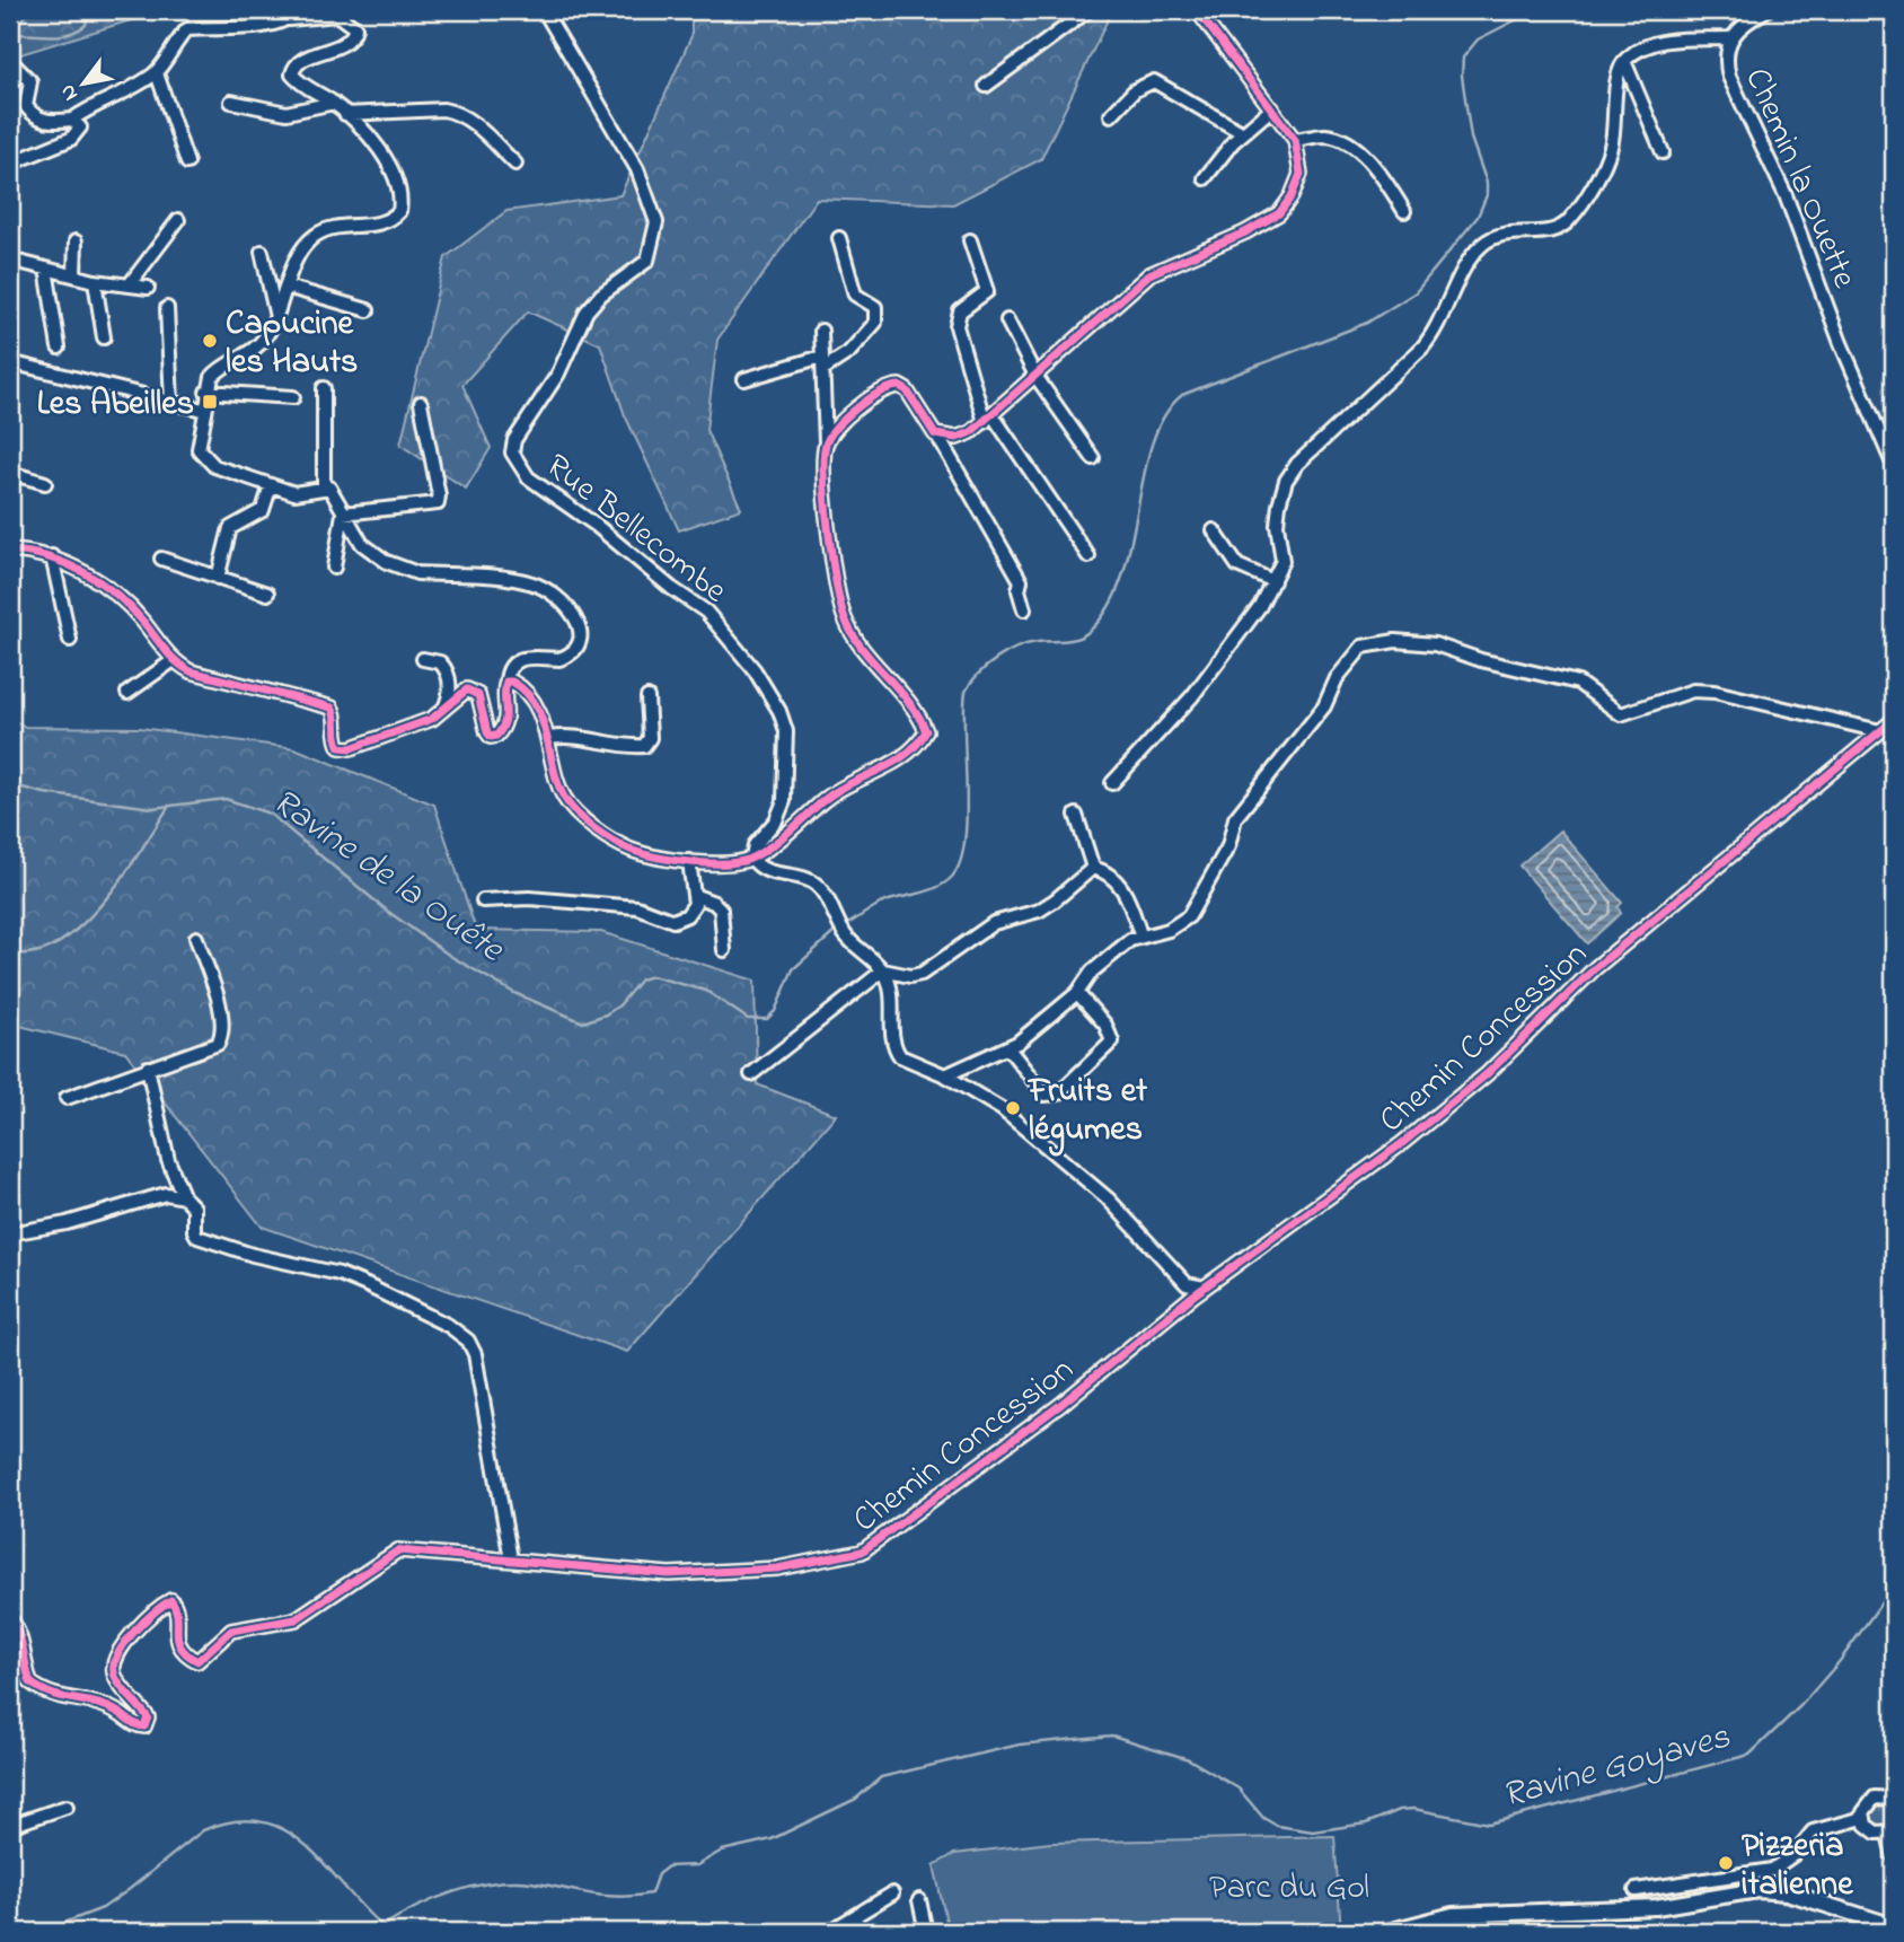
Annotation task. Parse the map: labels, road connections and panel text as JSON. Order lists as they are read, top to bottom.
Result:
{
  "streets": {
    "street": ["Chemin la Ouette", "Rue Bellecombe", "Chemin Concession"]
  },
  "water": ["Ravine de la Ouête", "Ravine Goyaves"],
  "parks": ["Parc du Gol"],
  "places": {
    "other": ["Capucine les Hauts", "Fruits et légumes", "Pizzeria italienne"],
    "transit": ["Les Abeilles"]
  },
  "north": "bottom left"
}
